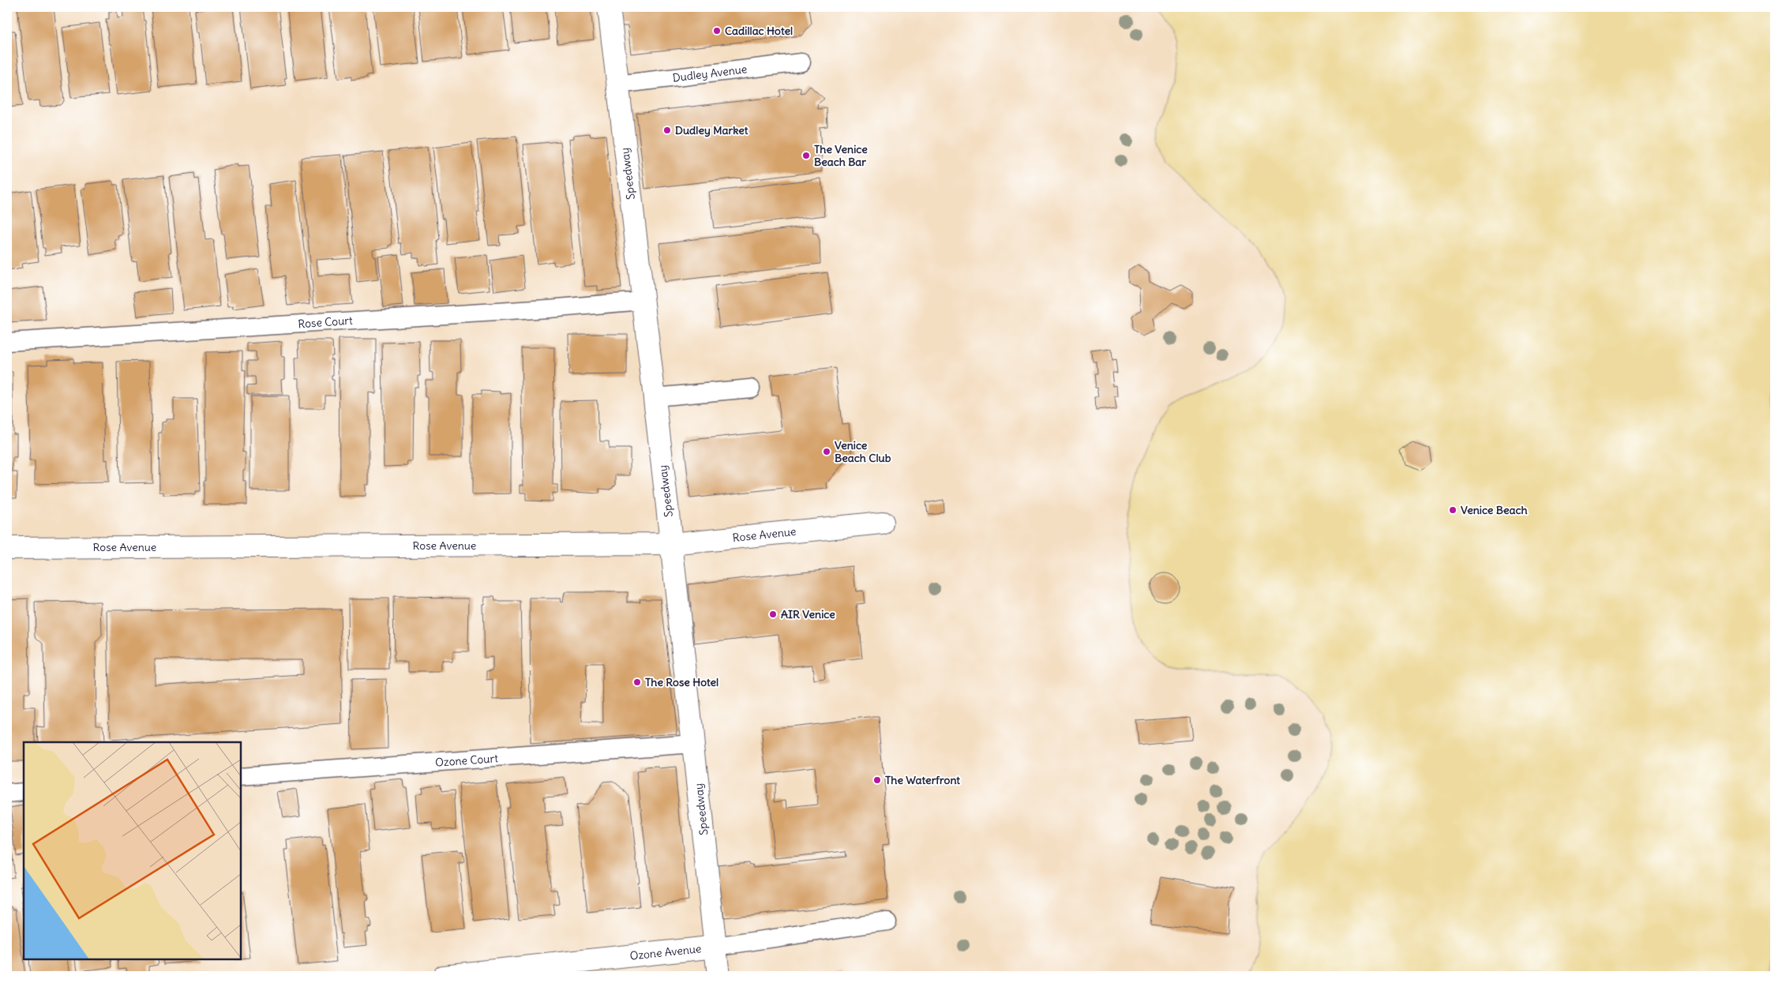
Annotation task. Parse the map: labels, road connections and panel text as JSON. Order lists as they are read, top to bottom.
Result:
{
  "streets": {
    "street": ["Speedway", "Rose Avenue", "Ozone Avenue"],
    "lane": ["Dudley Avenue", "Rose Court", "Ozone Court"]
  },
  "crossings": [
    ["Dudley Avenue", "Speedway"],
    ["Speedway", "Rose Court"],
    ["Speedway", "Rose Avenue"],
    ["Speedway", "Ozone Court"],
    ["Speedway", "Ozone Avenue"]
  ],
  "places": [
    "Cadillac Hotel",
    "Dudley Market",
    "The Venice Beach Bar",
    "Venice Beach Club",
    "Venice Beach",
    "AIR Venice",
    "The Rose Hotel",
    "The Waterfront"
  ]
}
